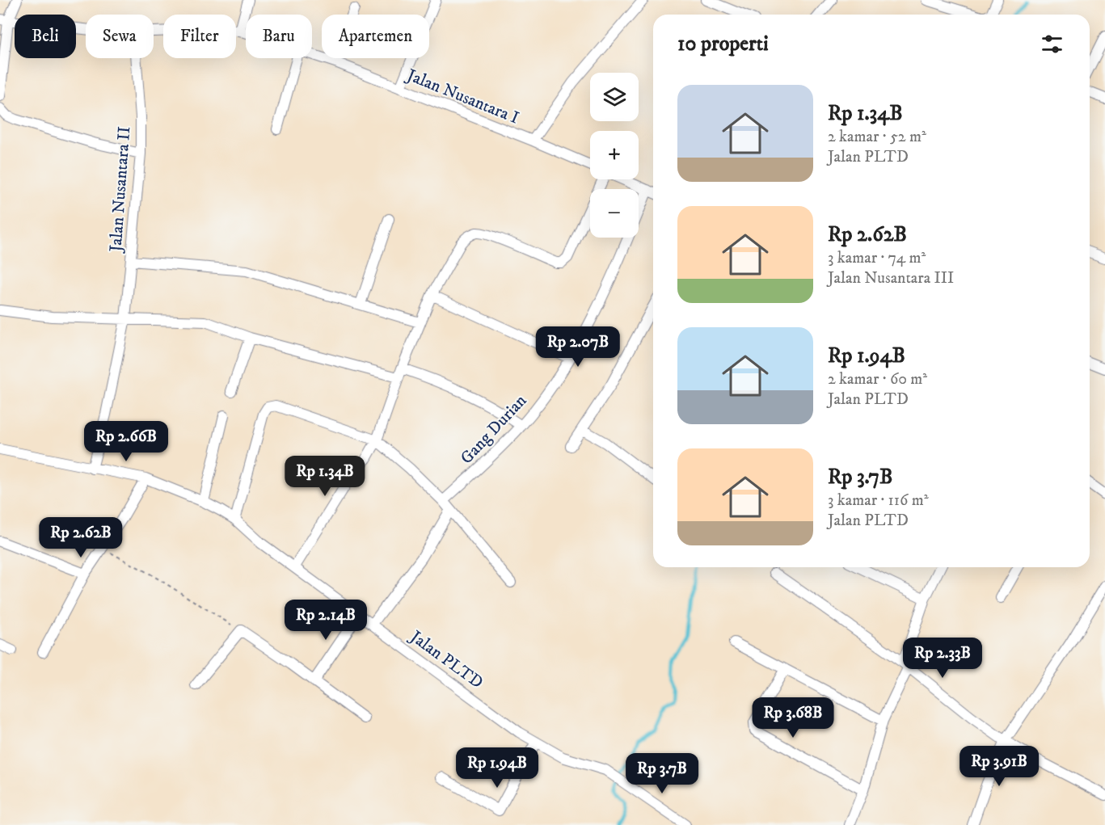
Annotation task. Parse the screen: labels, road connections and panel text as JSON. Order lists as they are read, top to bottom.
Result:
{
  "streets": {
    "street": [
      "Jalan Nusantara I",
      "Jalan Nusantara II",
      "Gang Durian",
      "Jalan PLTD"
    ]
  },
  "crossings": [
    ["Jalan Nusantara I", "Gang Durian"],
    ["Jalan Nusantara II", "Jalan PLTD"]
  ],
  "page": {
    "chip": [
      "Beli",
      "Sewa",
      "Filter",
      "Baru",
      "Apartemen"
    ],
    "heading": "10 properti",
    "map_buttons": ["+", "−"],
    "list": [
      {
        "name": "Rp 1.34B",
        "note": "2 kamar · 52 m² · Jalan PLTD"
      },
      {
        "name": "Rp 2.62B",
        "note": "3 kamar · 74 m² · Jalan Nusantara III"
      },
      {
        "name": "Rp 1.94B",
        "note": "2 kamar · 60 m² · Jalan PLTD"
      },
      {
        "name": "Rp 3.7B",
        "note": "3 kamar · 116 m² · Jalan PLTD"
      }
    ],
    "price": [
      "Rp 2.07B",
      "Rp 2.66B",
      "Rp 1.34B",
      "Rp 2.62B",
      "Rp 2.14B",
      "Rp 2.33B",
      "Rp 3.68B",
      "Rp 3.91B",
      "Rp 1.94B",
      "Rp 3.7B"
    ]
  }
}
